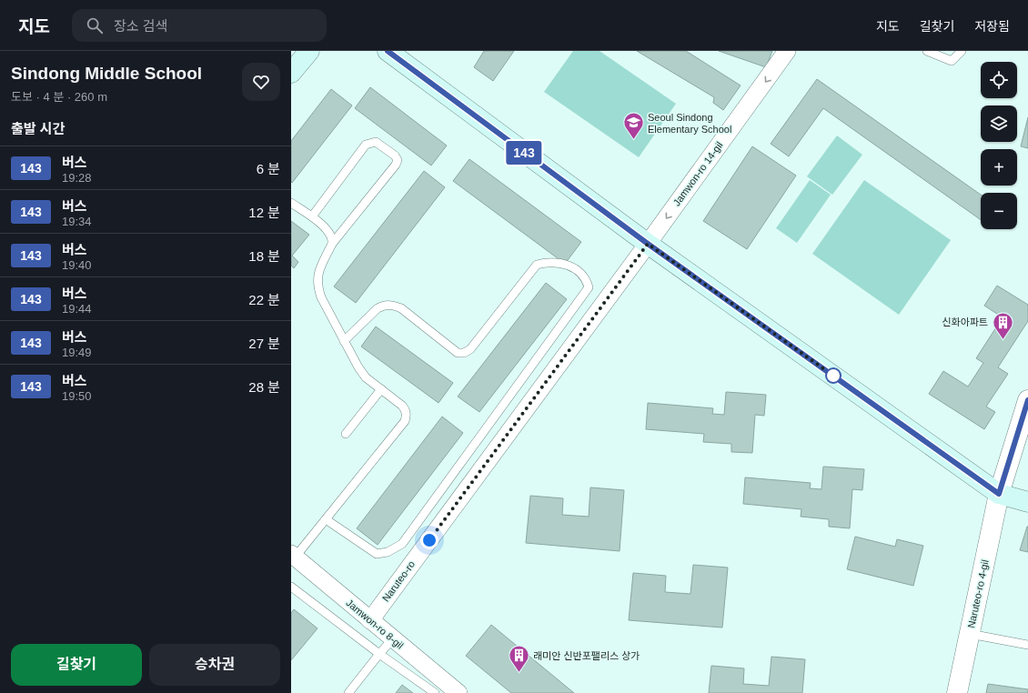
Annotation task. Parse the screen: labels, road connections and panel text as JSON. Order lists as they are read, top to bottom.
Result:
{
  "streets": {
    "street": [
      "Jamwon-ro 14-gil",
      "Naruteo-ro",
      "Naruteo-ro 4-gil",
      "Jamwon-ro 8-gil"
    ]
  },
  "crossings": [
    ["Jamwon-ro 14-gil", "Naruteo-ro"],
    ["Naruteo-ro", "Jamwon-ro 8-gil"]
  ],
  "one_way": ["Jamwon-ro 14-gil"],
  "places": {
    "school or university": ["Seoul Sindong Elementary School"],
    "building": ["신화아파트", "래미안 신반포팰리스 상가"]
  },
  "lines": ["bus line 143"],
  "page": {
    "header": "지도",
    "search": "장소 검색",
    "nav": ["지도", "길찾기", "저장됨"],
    "heading": [
      ["Sindong Middle School", "도보 · 4 분 · 260 m"],
      "출발 시간"
    ],
    "on_map": "143",
    "map_buttons": ["+", "−"],
    "list": [
      {
        "mark": "143",
        "name": "버스",
        "note": "19:28",
        "value": "6 분"
      },
      {
        "mark": "143",
        "name": "버스",
        "note": "19:34",
        "value": "12 분"
      },
      {
        "mark": "143",
        "name": "버스",
        "note": "19:40",
        "value": "18 분"
      },
      {
        "mark": "143",
        "name": "버스",
        "note": "19:44",
        "value": "22 분"
      },
      {
        "mark": "143",
        "name": "버스",
        "note": "19:49",
        "value": "27 분"
      },
      {
        "mark": "143",
        "name": "버스",
        "note": "19:50",
        "value": "28 분"
      }
    ],
    "buttons": ["길찾기", "승차권"]
  }
}
